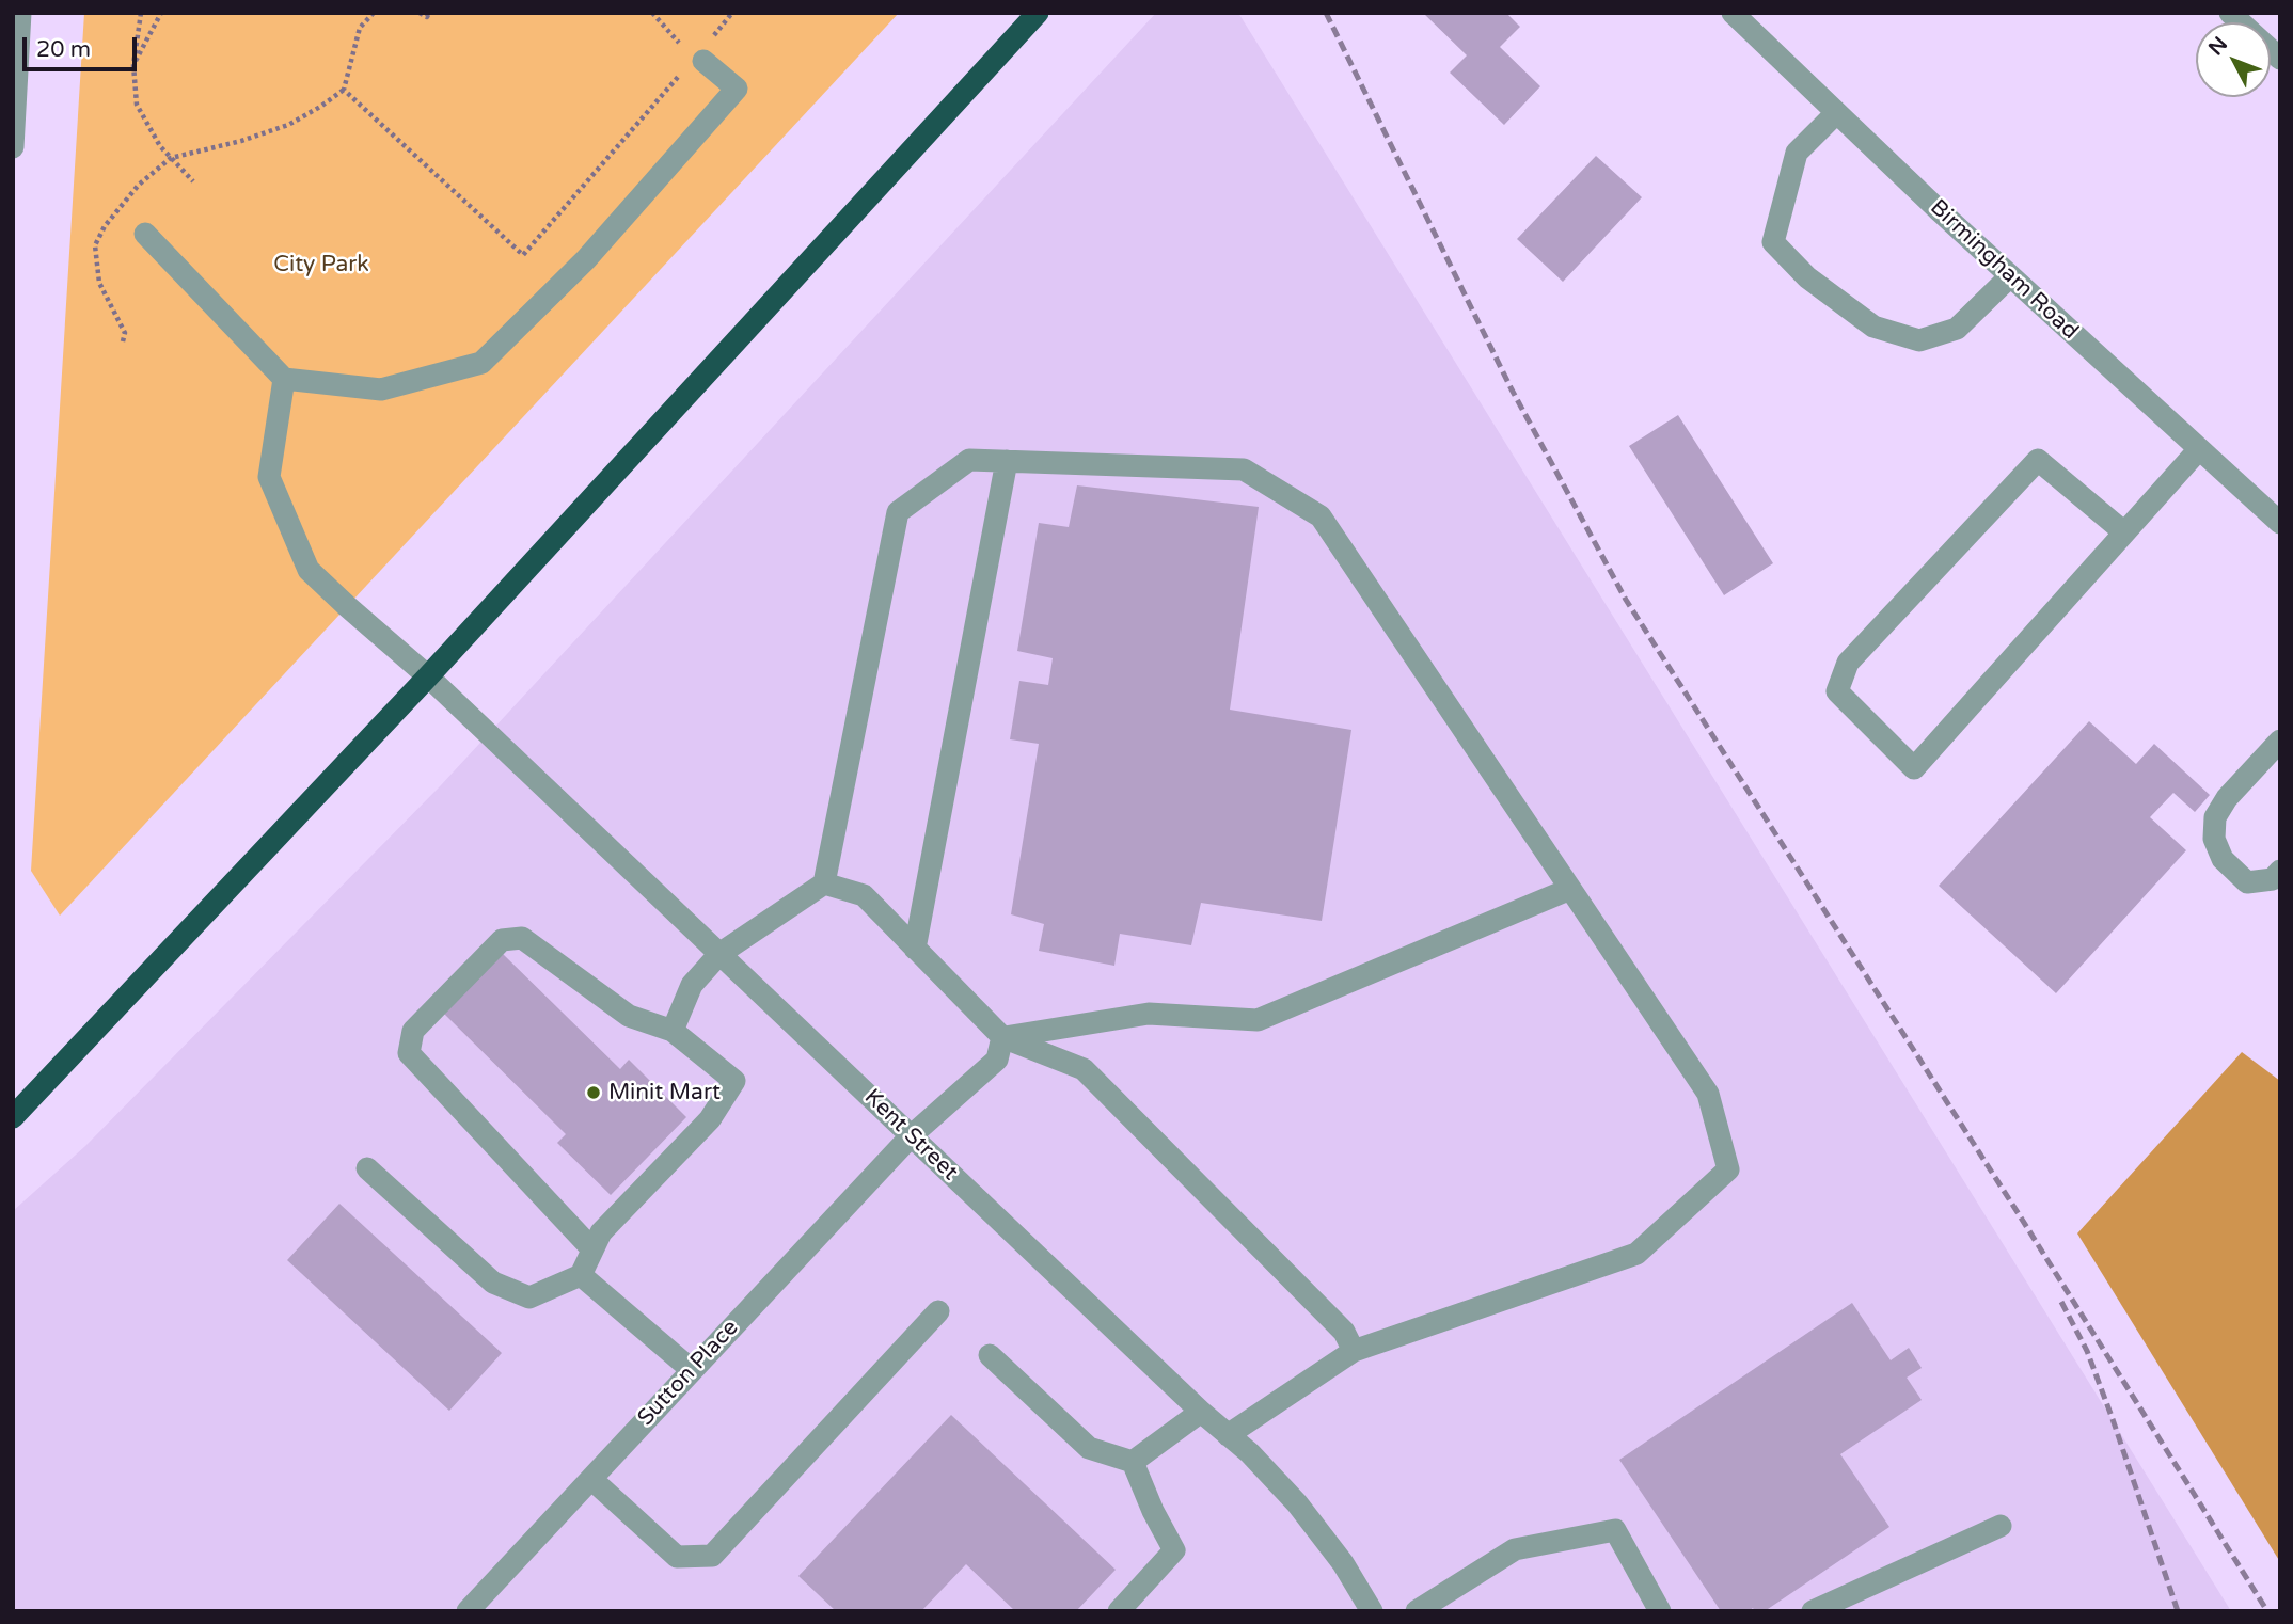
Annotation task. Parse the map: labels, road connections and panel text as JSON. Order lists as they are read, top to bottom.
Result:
{
  "streets": {
    "street": ["Birmingham Road", "Kent Street", "Sutton Place"]
  },
  "crossings": [
    ["Kent Street", "Sutton Place"]
  ],
  "parks": ["City Park"],
  "places": ["Minit Mart"],
  "scale_bar": "20 m",
  "north": "top left"
}
